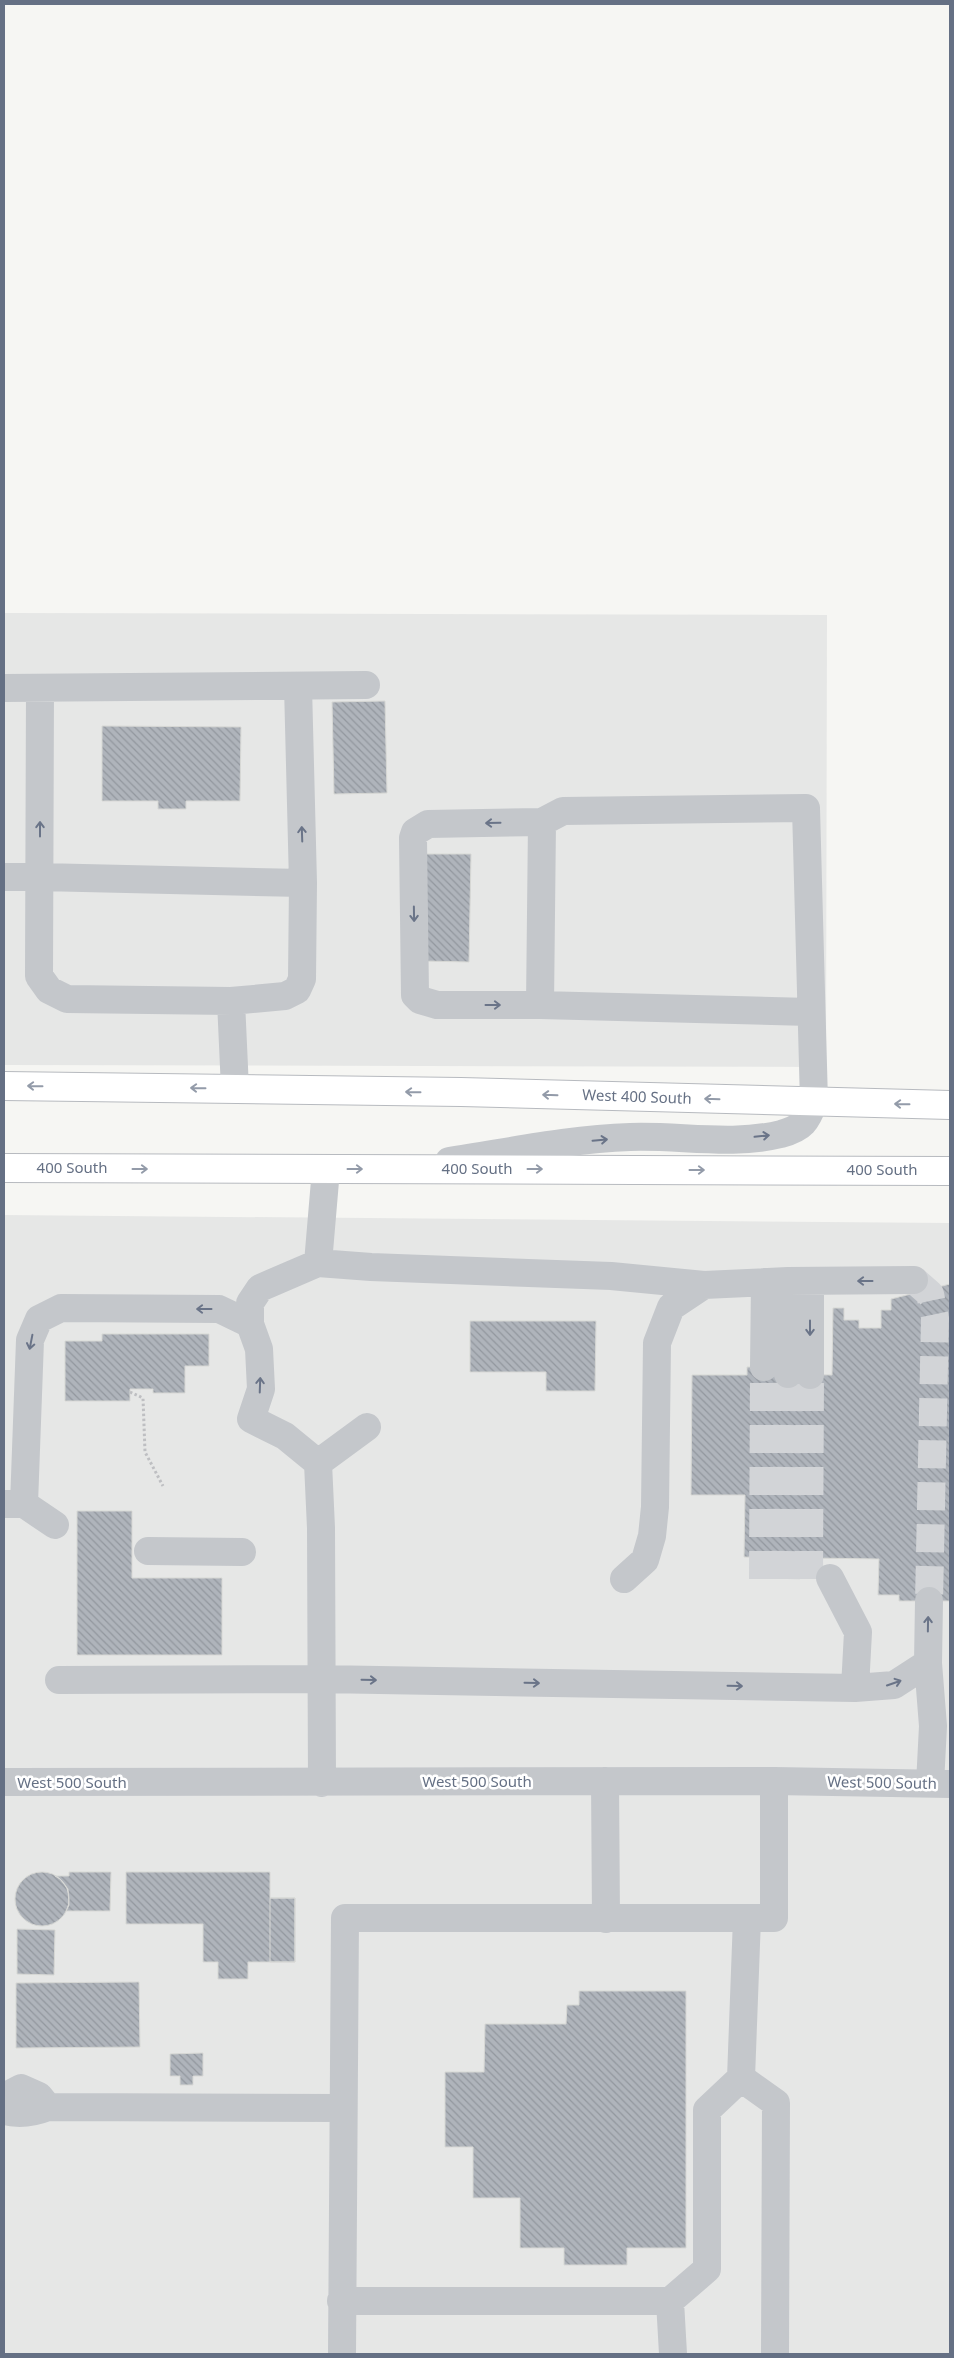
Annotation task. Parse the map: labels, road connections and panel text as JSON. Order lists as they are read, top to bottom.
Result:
{
  "streets": {
    "main road": ["West 400 South", "400 South"],
    "street": ["West 500 South"]
  },
  "one_way": ["West 400 South"]
}
